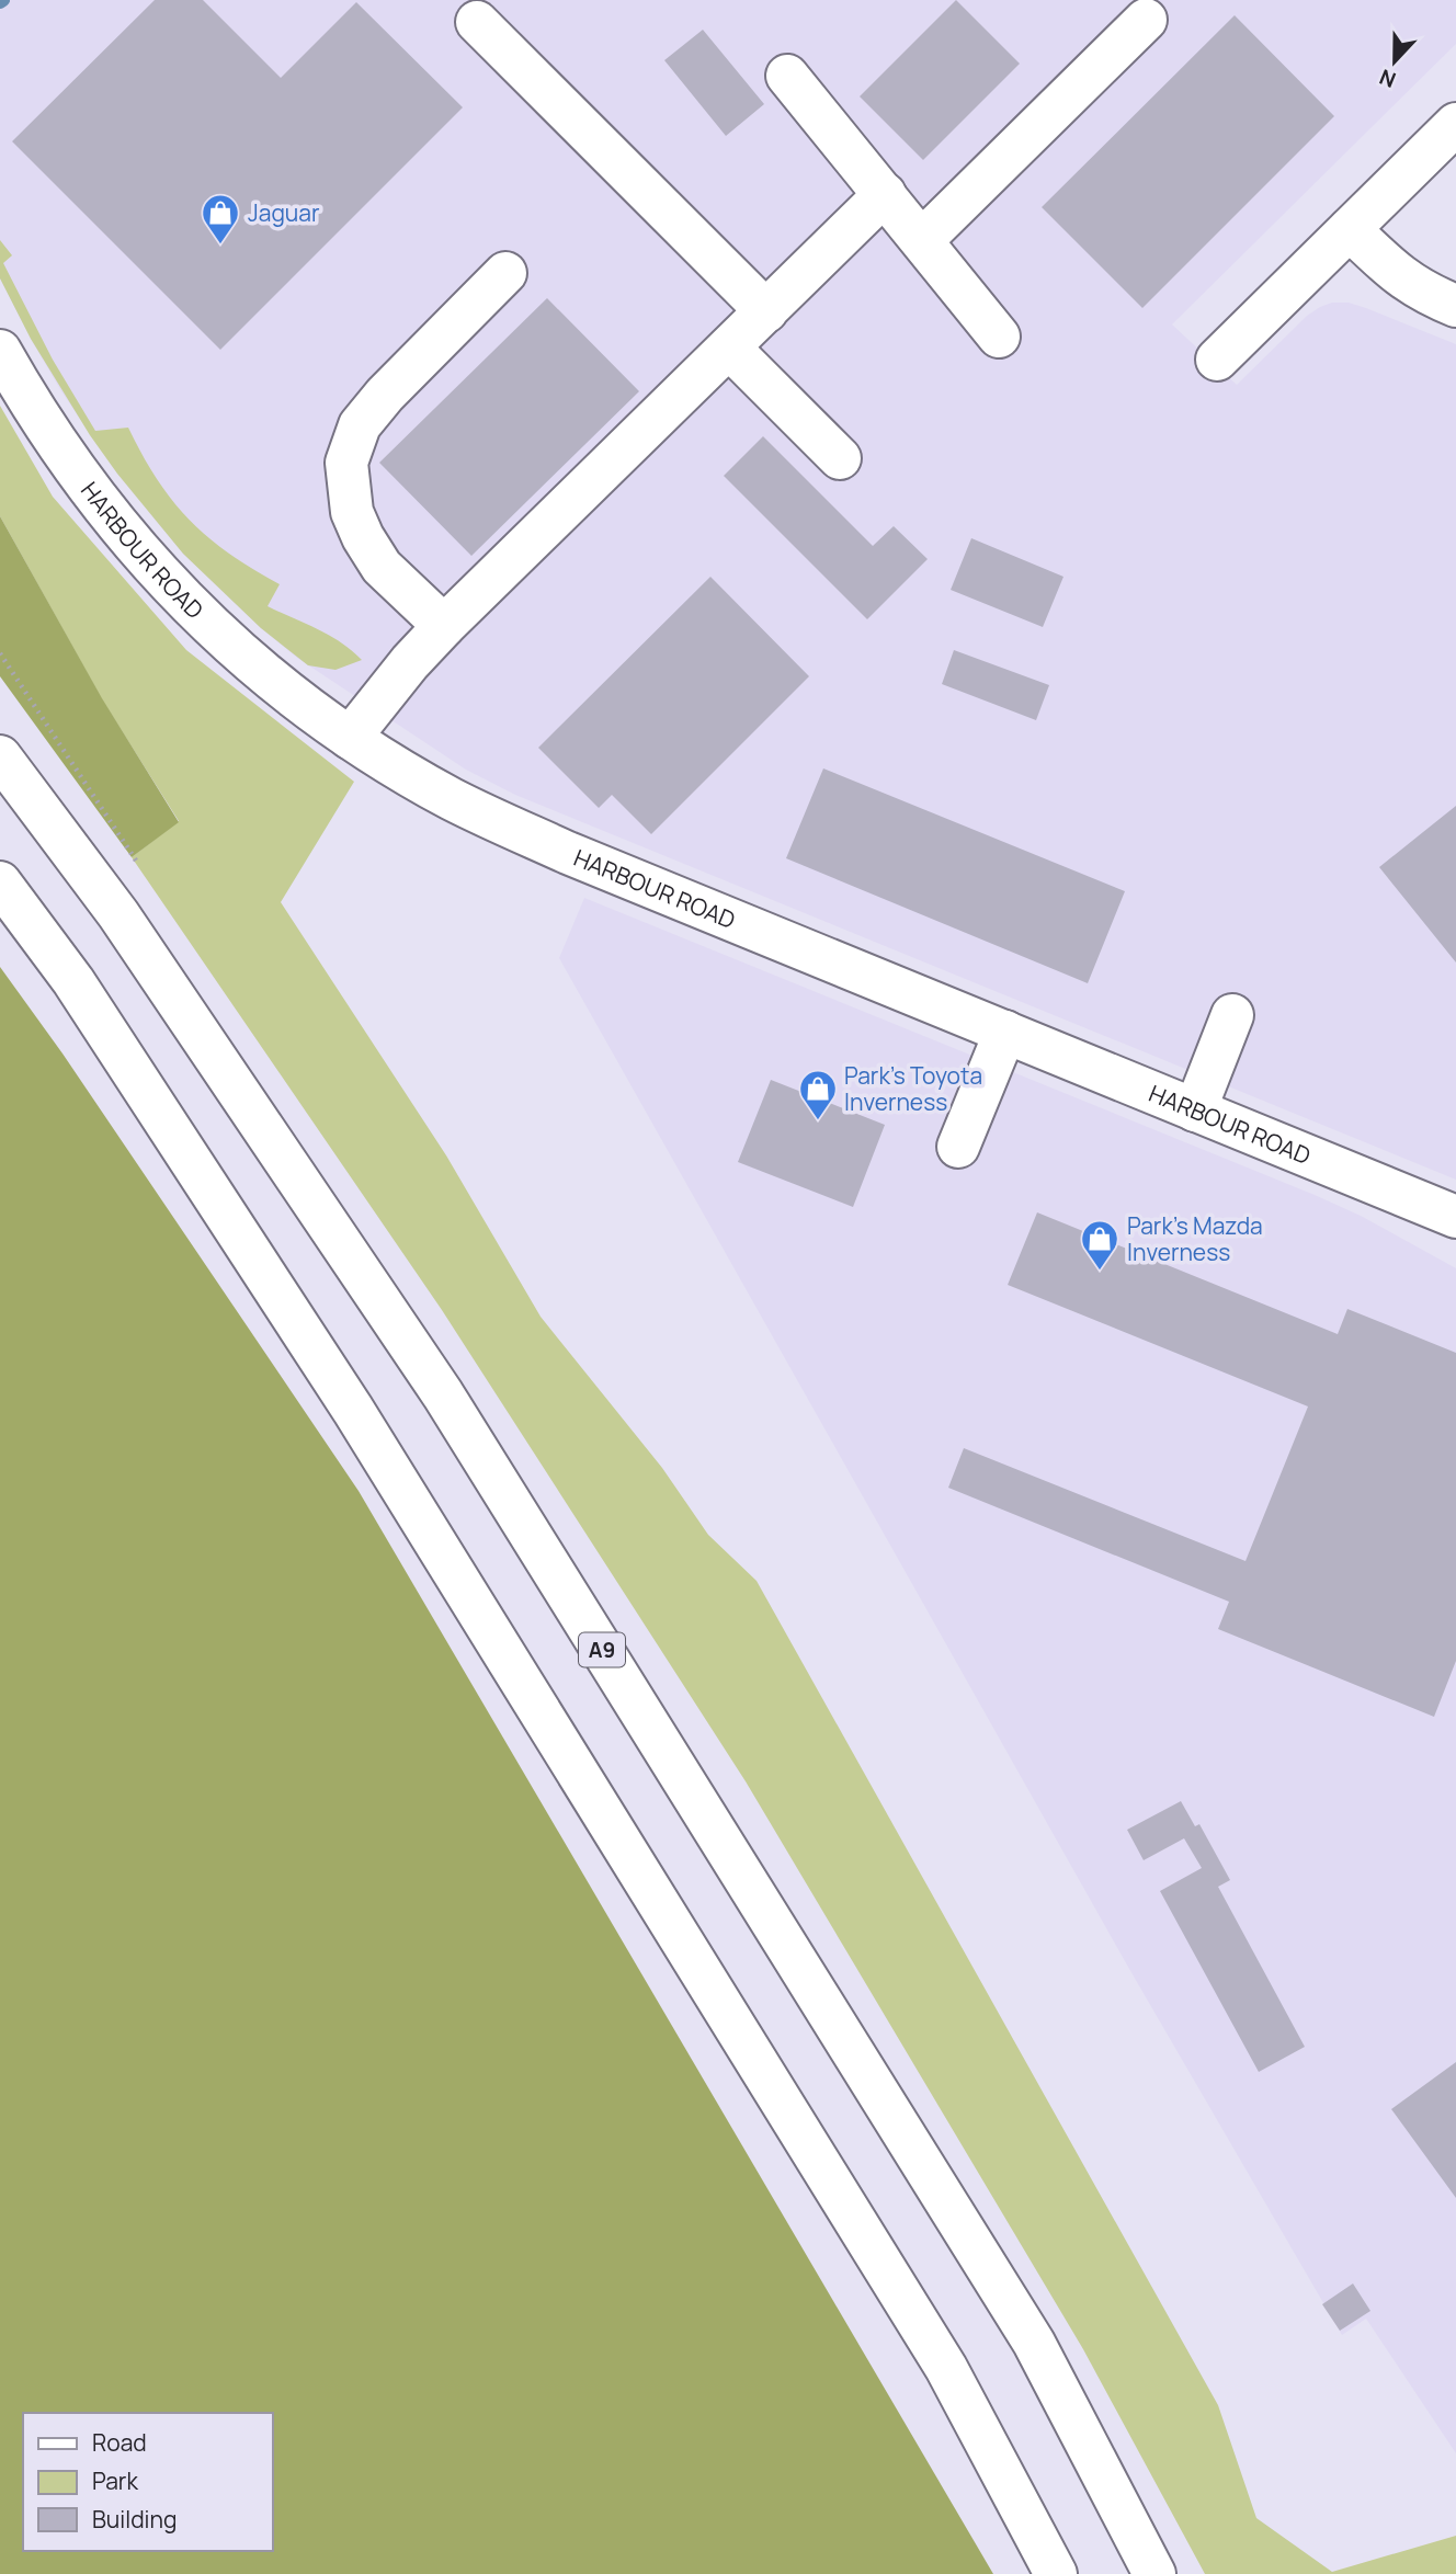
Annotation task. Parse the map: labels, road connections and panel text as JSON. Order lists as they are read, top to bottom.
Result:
{
  "streets": {
    "main road": ["HARBOUR ROAD", "A9"]
  },
  "places": {
    "shop": ["Jaguar", "Park's Toyota Inverness", "Park's Mazda Inverness"]
  },
  "legend": ["Road", "Park", "Building"],
  "north": "bottom"
}
